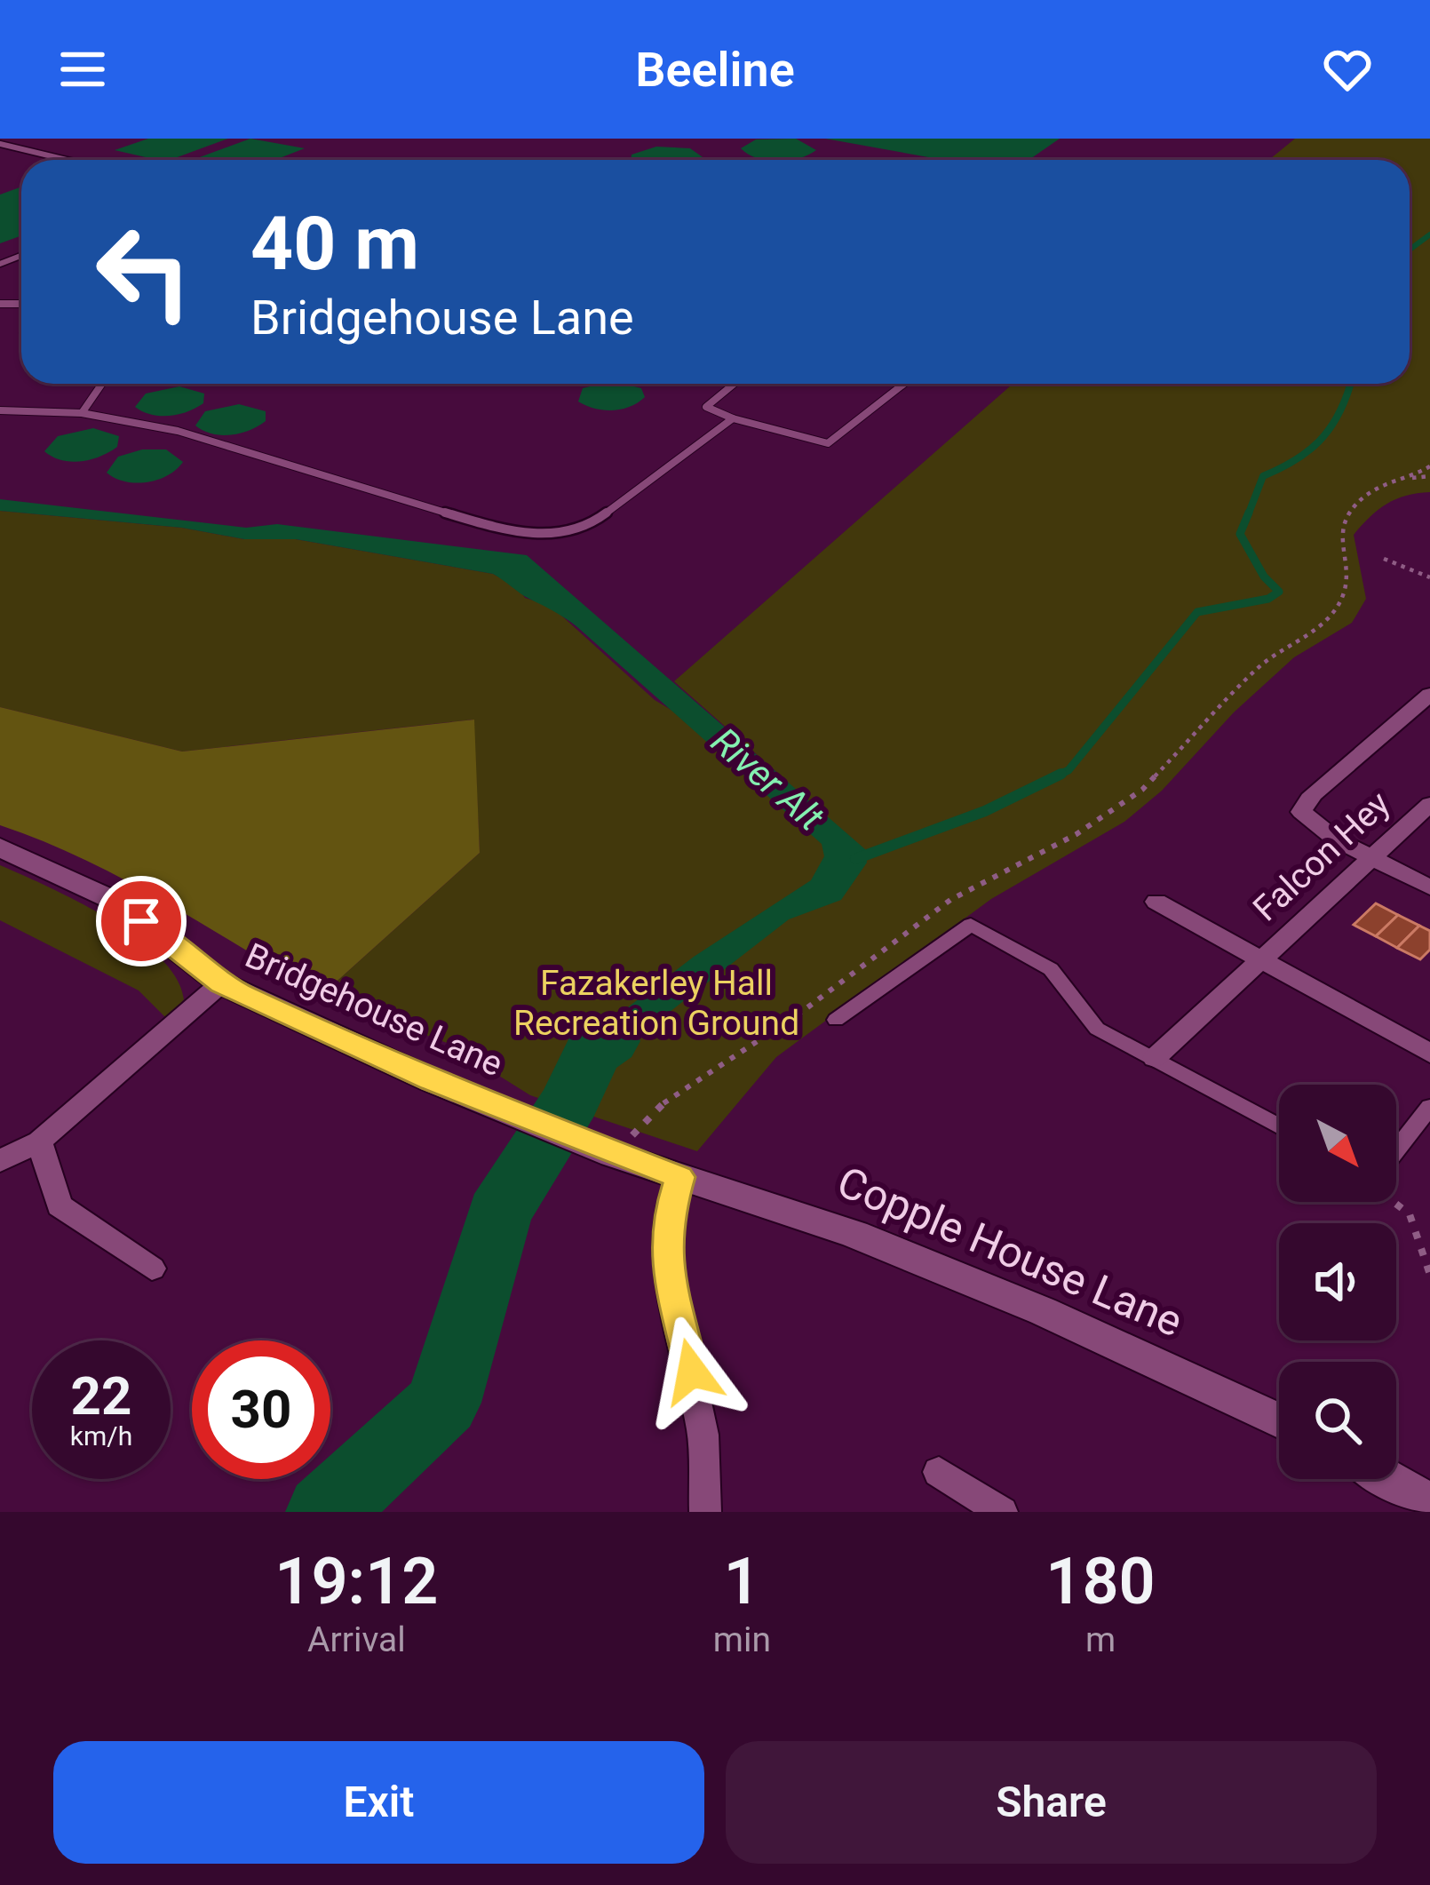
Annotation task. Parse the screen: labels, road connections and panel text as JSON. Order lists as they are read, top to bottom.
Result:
{
  "streets": {
    "street": ["Falcon Hey", "Bridgehouse Lane", "Copple House Lane"]
  },
  "crossings": [
    ["Bridgehouse Lane", "Copple House Lane"]
  ],
  "water": ["River Alt"],
  "parks": ["Fazakerley Hall Recreation Ground"],
  "north": "bottom right",
  "page": {
    "header": "Beeline",
    "turn": ["40 m", "Bridgehouse Lane"],
    "speed": "22 km/h",
    "limit": "30",
    "eta": [
      "19:12",
      "Arrival",
      "1",
      "min",
      "180",
      "m"
    ],
    "buttons": ["Exit", "Share"]
  }
}
